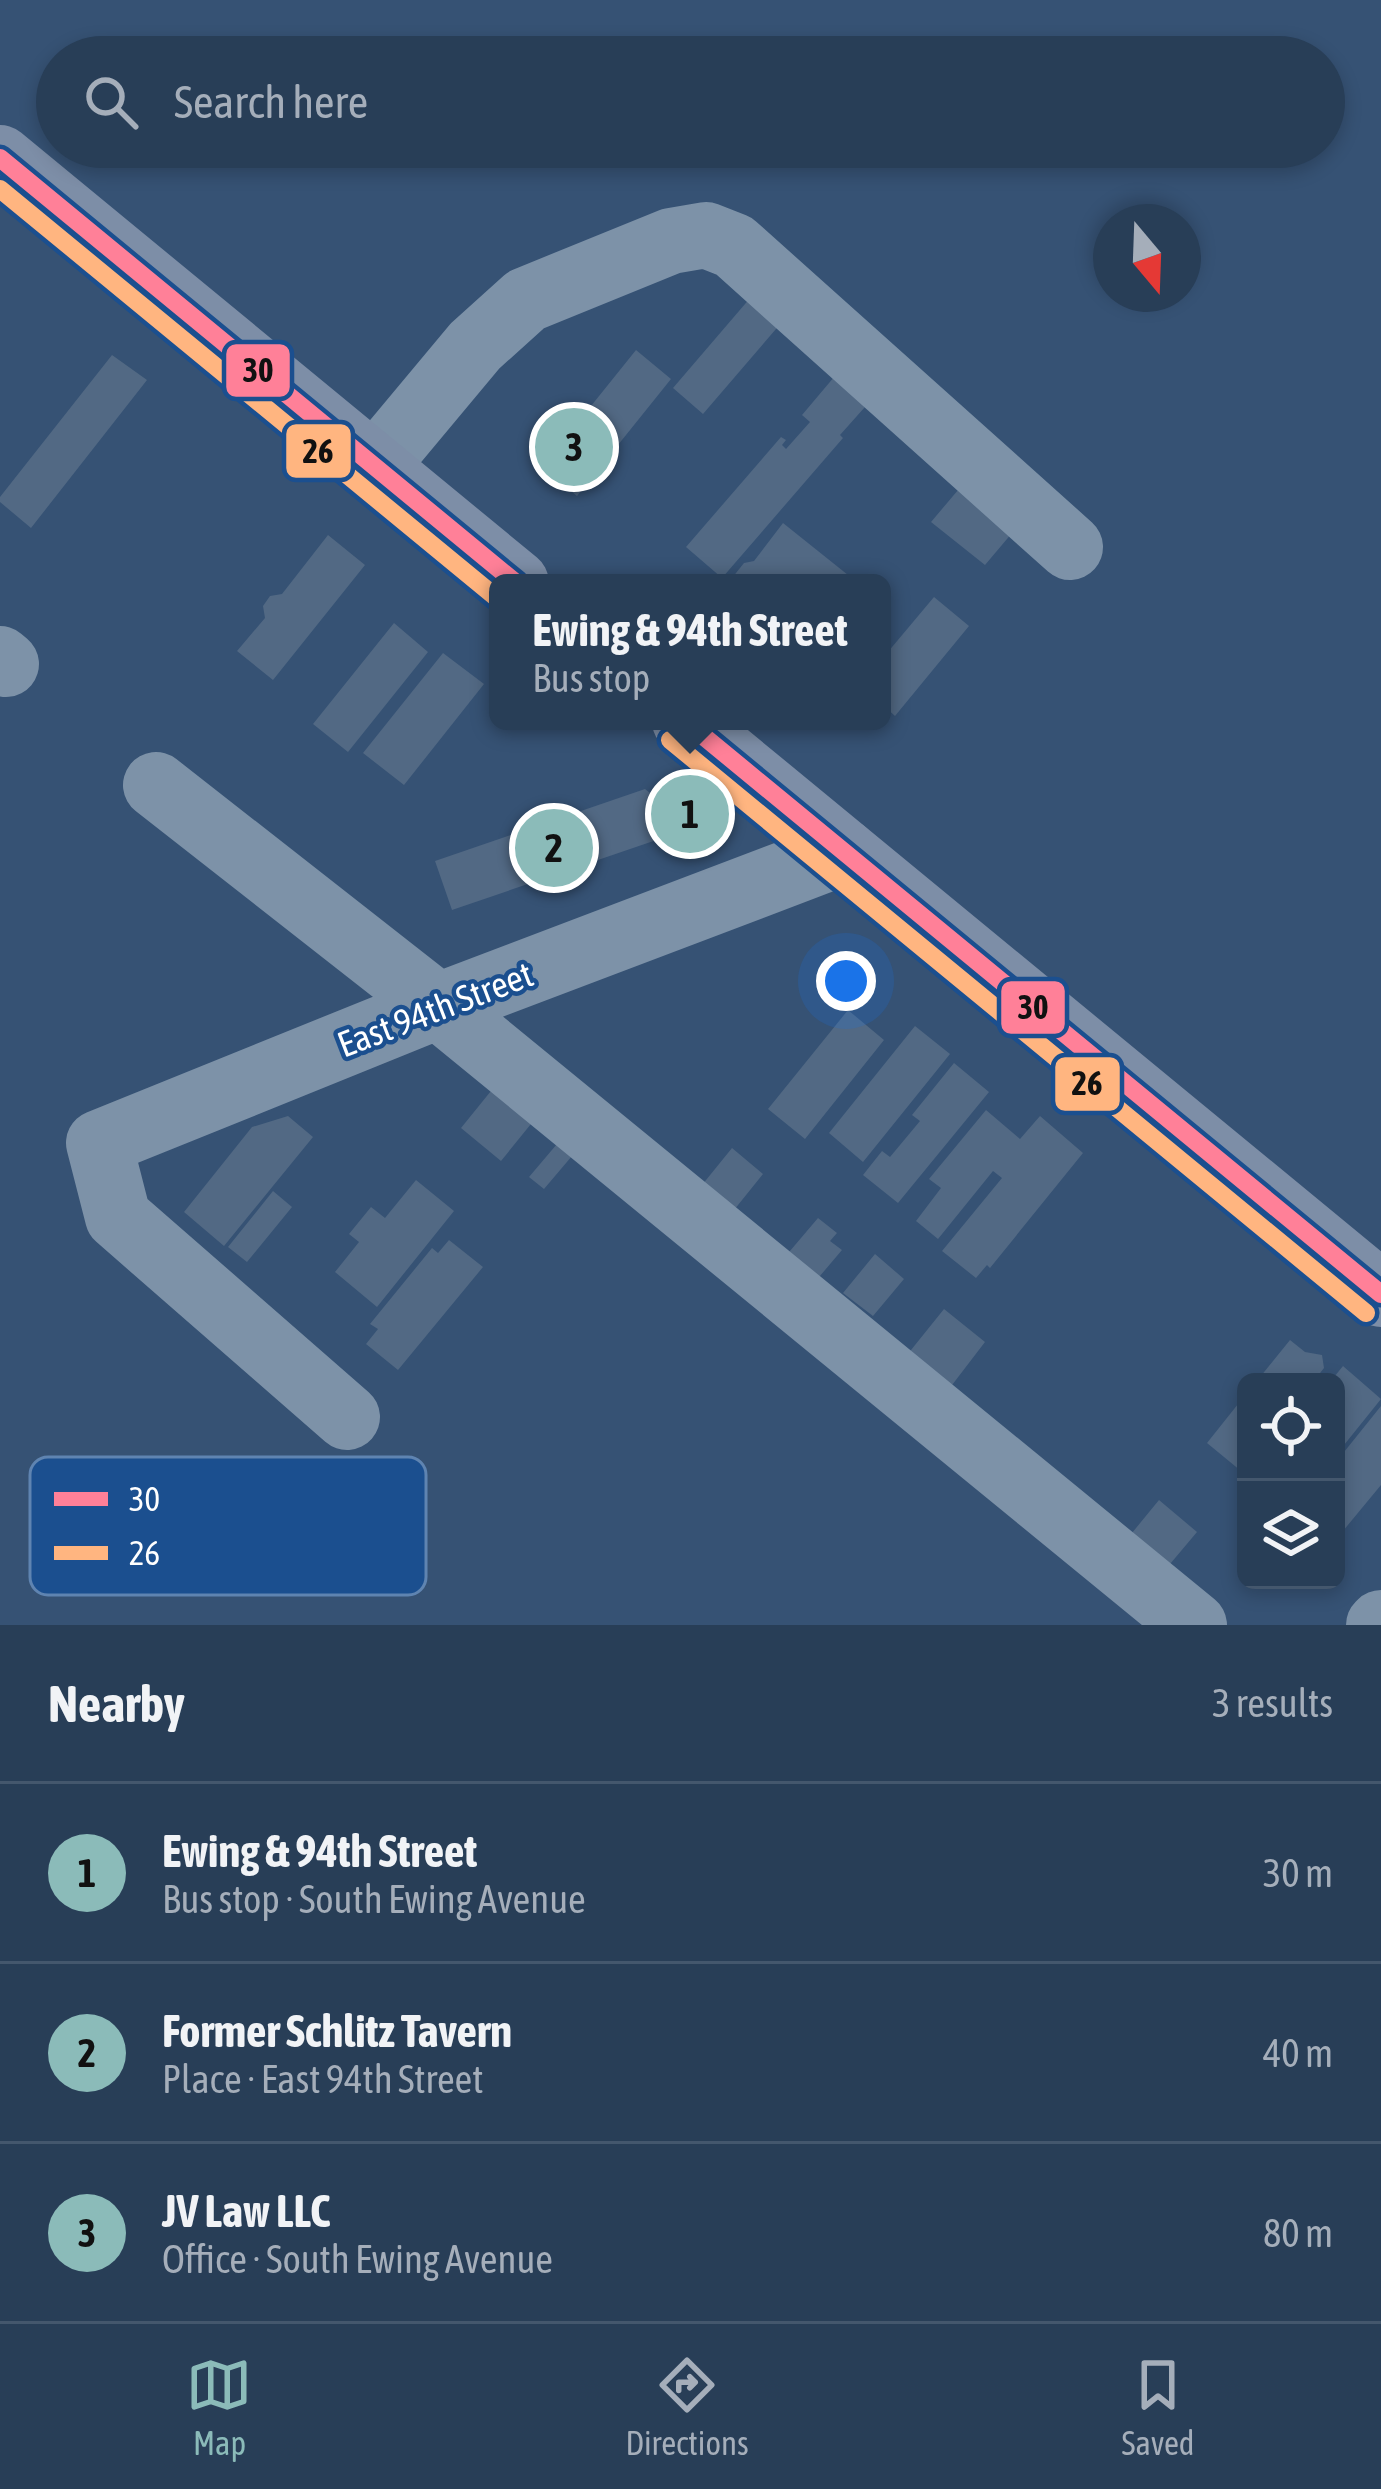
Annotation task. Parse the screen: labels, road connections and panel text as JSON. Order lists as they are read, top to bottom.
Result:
{
  "streets": {
    "street": ["East 94th Street"]
  },
  "lines": ["transit line 30", "transit line 26"],
  "legend": ["30", "26"],
  "north": "bottom",
  "page": {
    "search": "Search here",
    "pins": ["3", "1", "2"],
    "popup": ["Ewing & 94th Street", "Bus stop"],
    "heading": ["Nearby", "3 results"],
    "list": [
      {
        "mark": "1",
        "name": "Ewing & 94th Street",
        "note": "Bus stop · South Ewing Avenue",
        "value": "30 m"
      },
      {
        "mark": "2",
        "name": "Former Schlitz Tavern",
        "note": "Place · East 94th Street",
        "value": "40 m"
      },
      {
        "mark": "3",
        "name": "JV Law LLC",
        "note": "Office · South Ewing Avenue",
        "value": "80 m"
      }
    ],
    "nav": ["Map", "Directions", "Saved"]
  }
}
